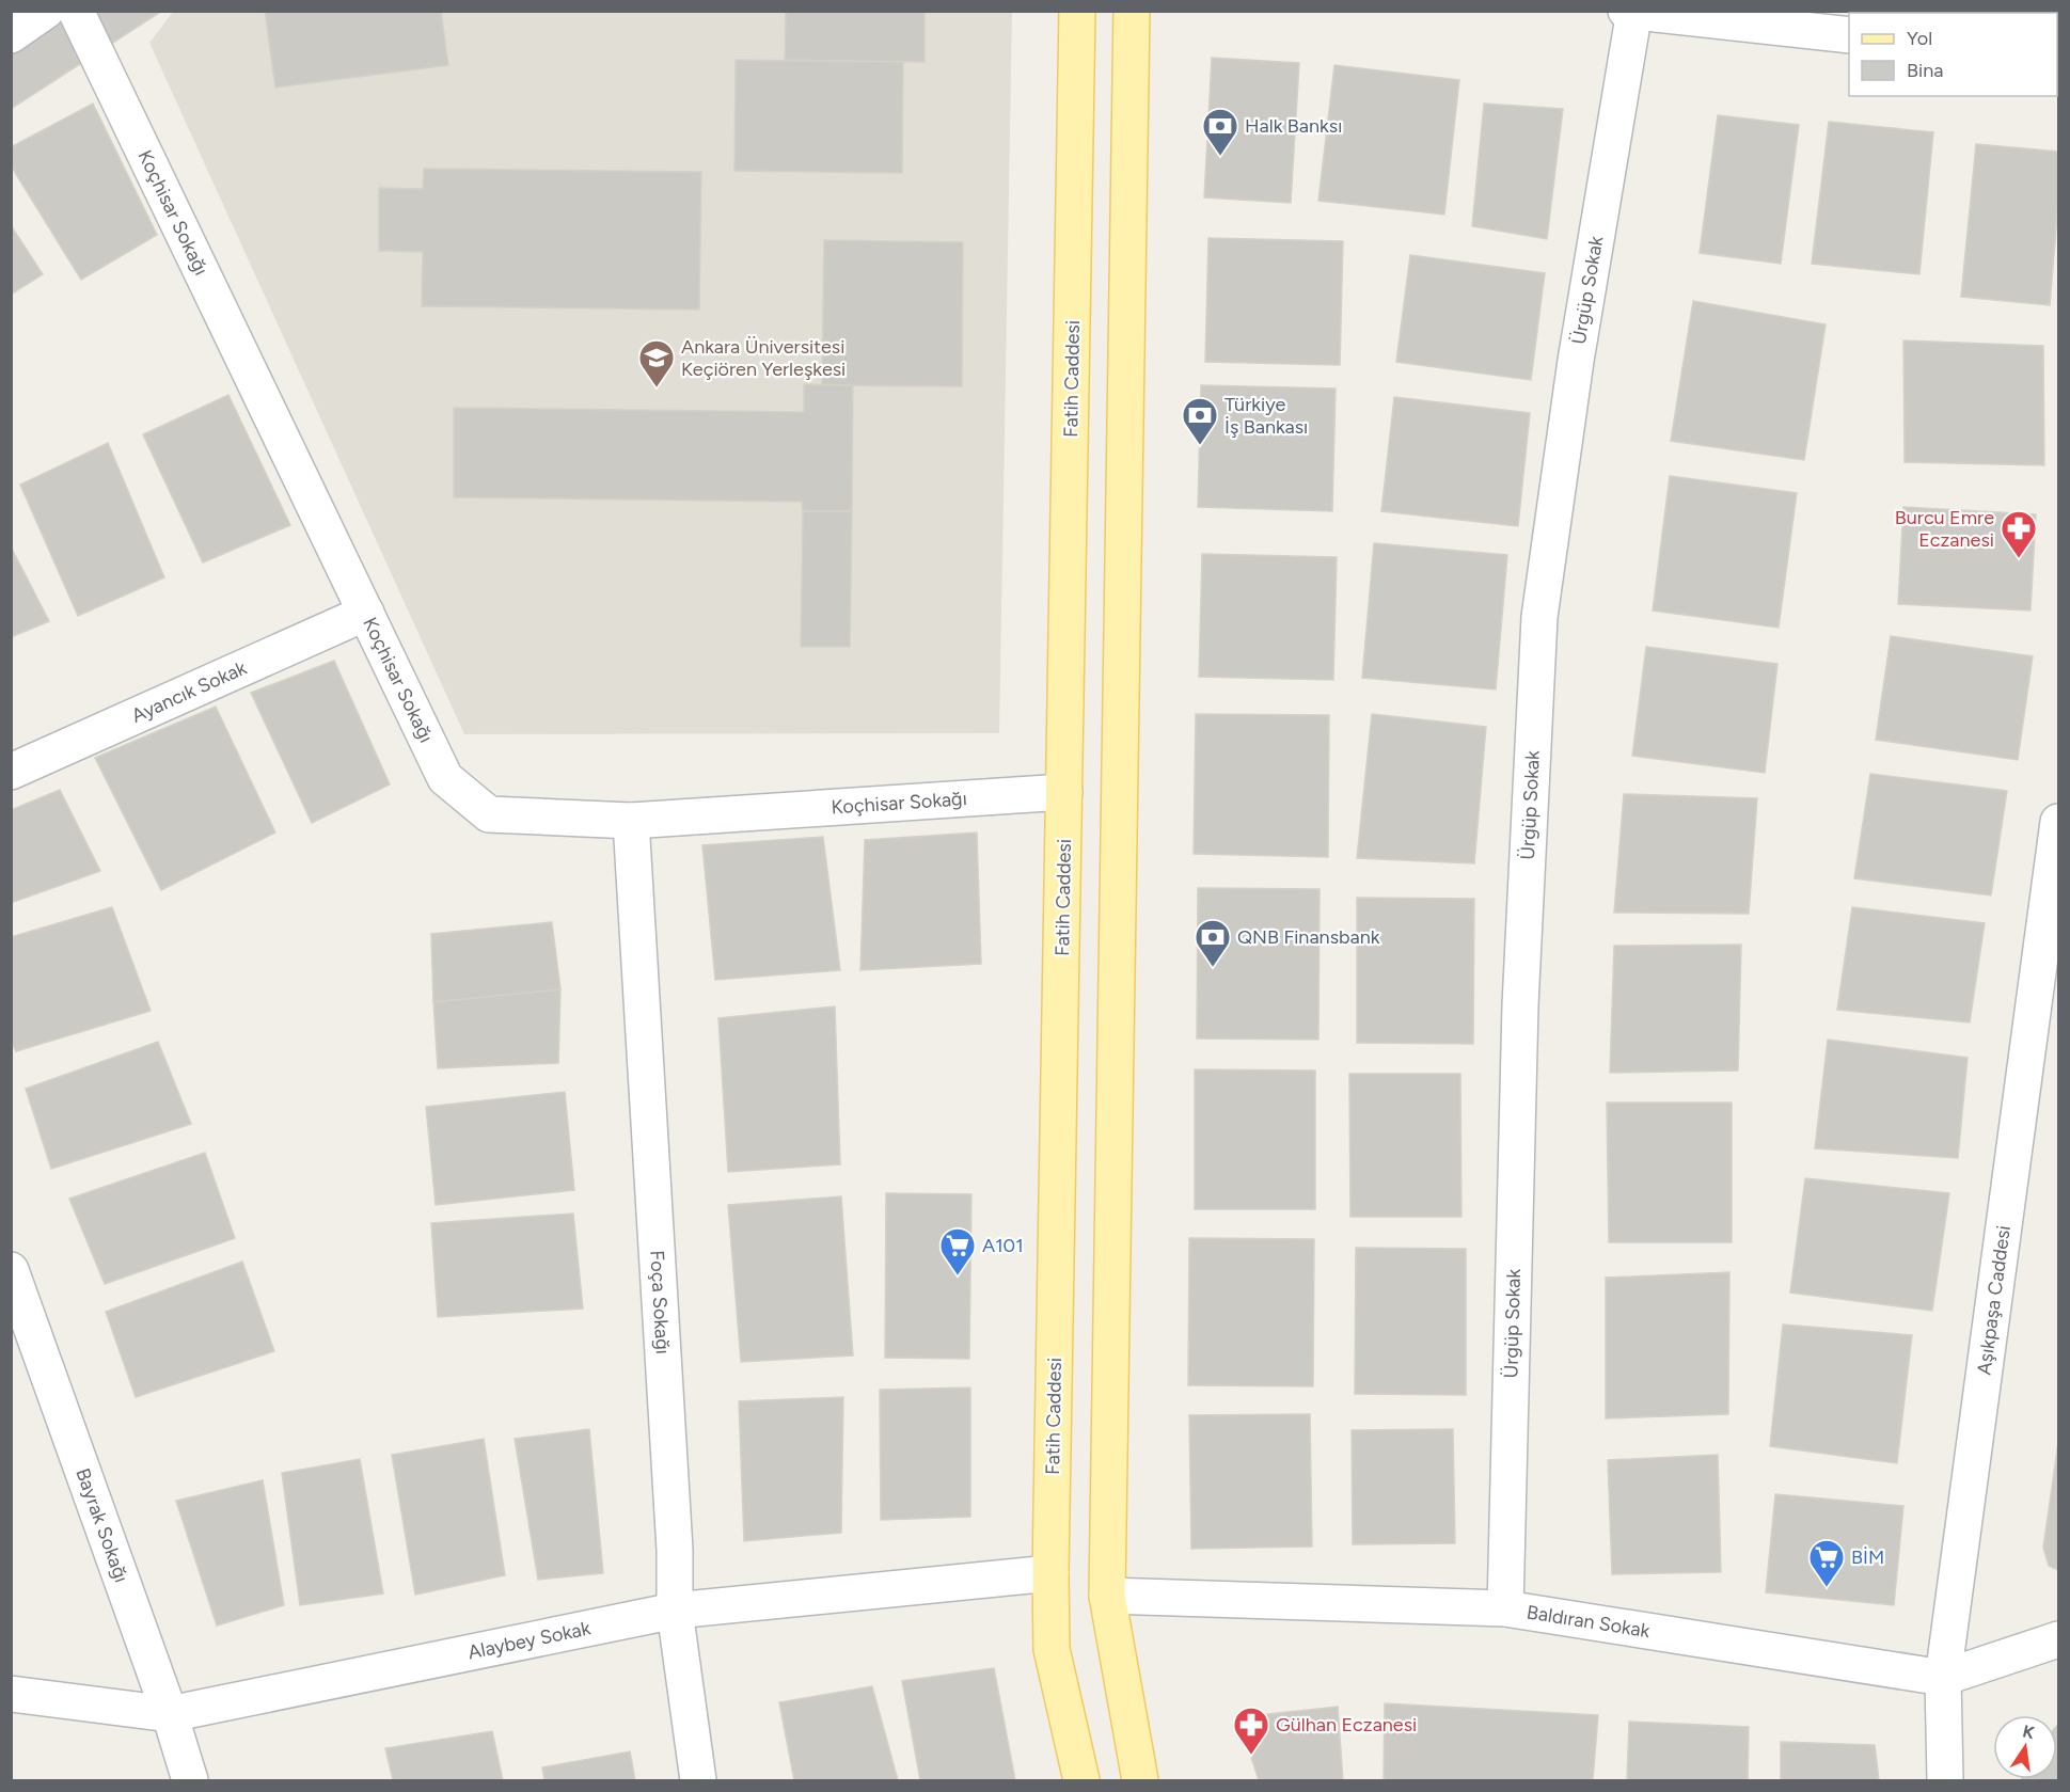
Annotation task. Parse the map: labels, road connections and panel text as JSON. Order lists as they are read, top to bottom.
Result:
{
  "streets": {
    "main road": ["Fatih Caddesi"],
    "street": [
      "Koçhisar Sokağı",
      "Ürgüp Sokak",
      "Ayancık Sokak",
      "Foça Sokağı",
      "Aşıkpaşa Caddesi",
      "Bayrak Sokağı",
      "Baldıran Sokak",
      "Alaybey Sokak"
    ]
  },
  "crossings": [
    ["Koçhisar Sokağı", "Fatih Caddesi"],
    ["Koçhisar Sokağı", "Ayancık Sokak"],
    ["Koçhisar Sokağı", "Foça Sokağı"],
    ["Ürgüp Sokak", "Baldıran Sokak"],
    ["Fatih Caddesi", "Alaybey Sokak"],
    ["Foça Sokağı", "Alaybey Sokak"],
    ["Aşıkpaşa Caddesi", "Baldıran Sokak"],
    ["Bayrak Sokağı", "Alaybey Sokak"]
  ],
  "places": {
    "bank": ["Halk Banksı", "Türkiye İş Bankası", "QNB Finansbank"],
    "school or university": ["Ankara Üniversitesi Keçiören Yerleşkesi"],
    "pharmacy": ["Burcu Emre Eczanesi", "Gülhan Eczanesi"],
    "supermarket": ["A101", "BİM"]
  },
  "legend": ["Yol", "Bina"],
  "north": "top"
}
